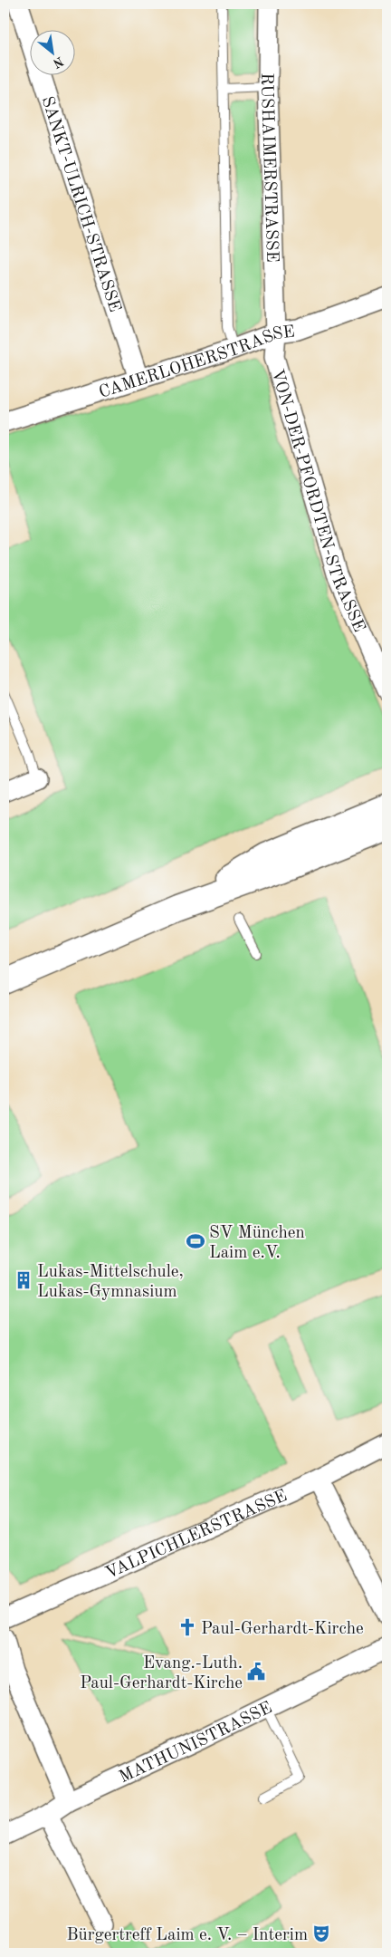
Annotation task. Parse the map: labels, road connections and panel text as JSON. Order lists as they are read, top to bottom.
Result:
{
  "streets": {
    "street": [
      "RUSHAIMERSTRASSE",
      "SANKT-ULRICH-STRASSE",
      "CAMERLOHERSTRASSE",
      "VON-DER-PFORDTEN-STRASSE",
      "VALPICHLERSTRASSE",
      "MATHUNISTRASSE"
    ]
  },
  "crossings": [
    ["RUSHAIMERSTRASSE", "CAMERLOHERSTRASSE"],
    ["RUSHAIMERSTRASSE", "VON-DER-PFORDTEN-STRASSE"],
    ["SANKT-ULRICH-STRASSE", "CAMERLOHERSTRASSE"],
    ["CAMERLOHERSTRASSE", "VON-DER-PFORDTEN-STRASSE"]
  ],
  "places": {
    "sports": ["SV München Laim e.V."],
    "building": ["Lukas-Mittelschule, Lukas-Gymnasium"],
    "church": ["Paul-Gerhardt-Kirche"],
    "public building": ["Evang.-Luth. Paul-Gerhardt-Kirche"],
    "theatre": ["Bürgertreff Laim e. V. – Interim"]
  },
  "north": "bottom right"
}
